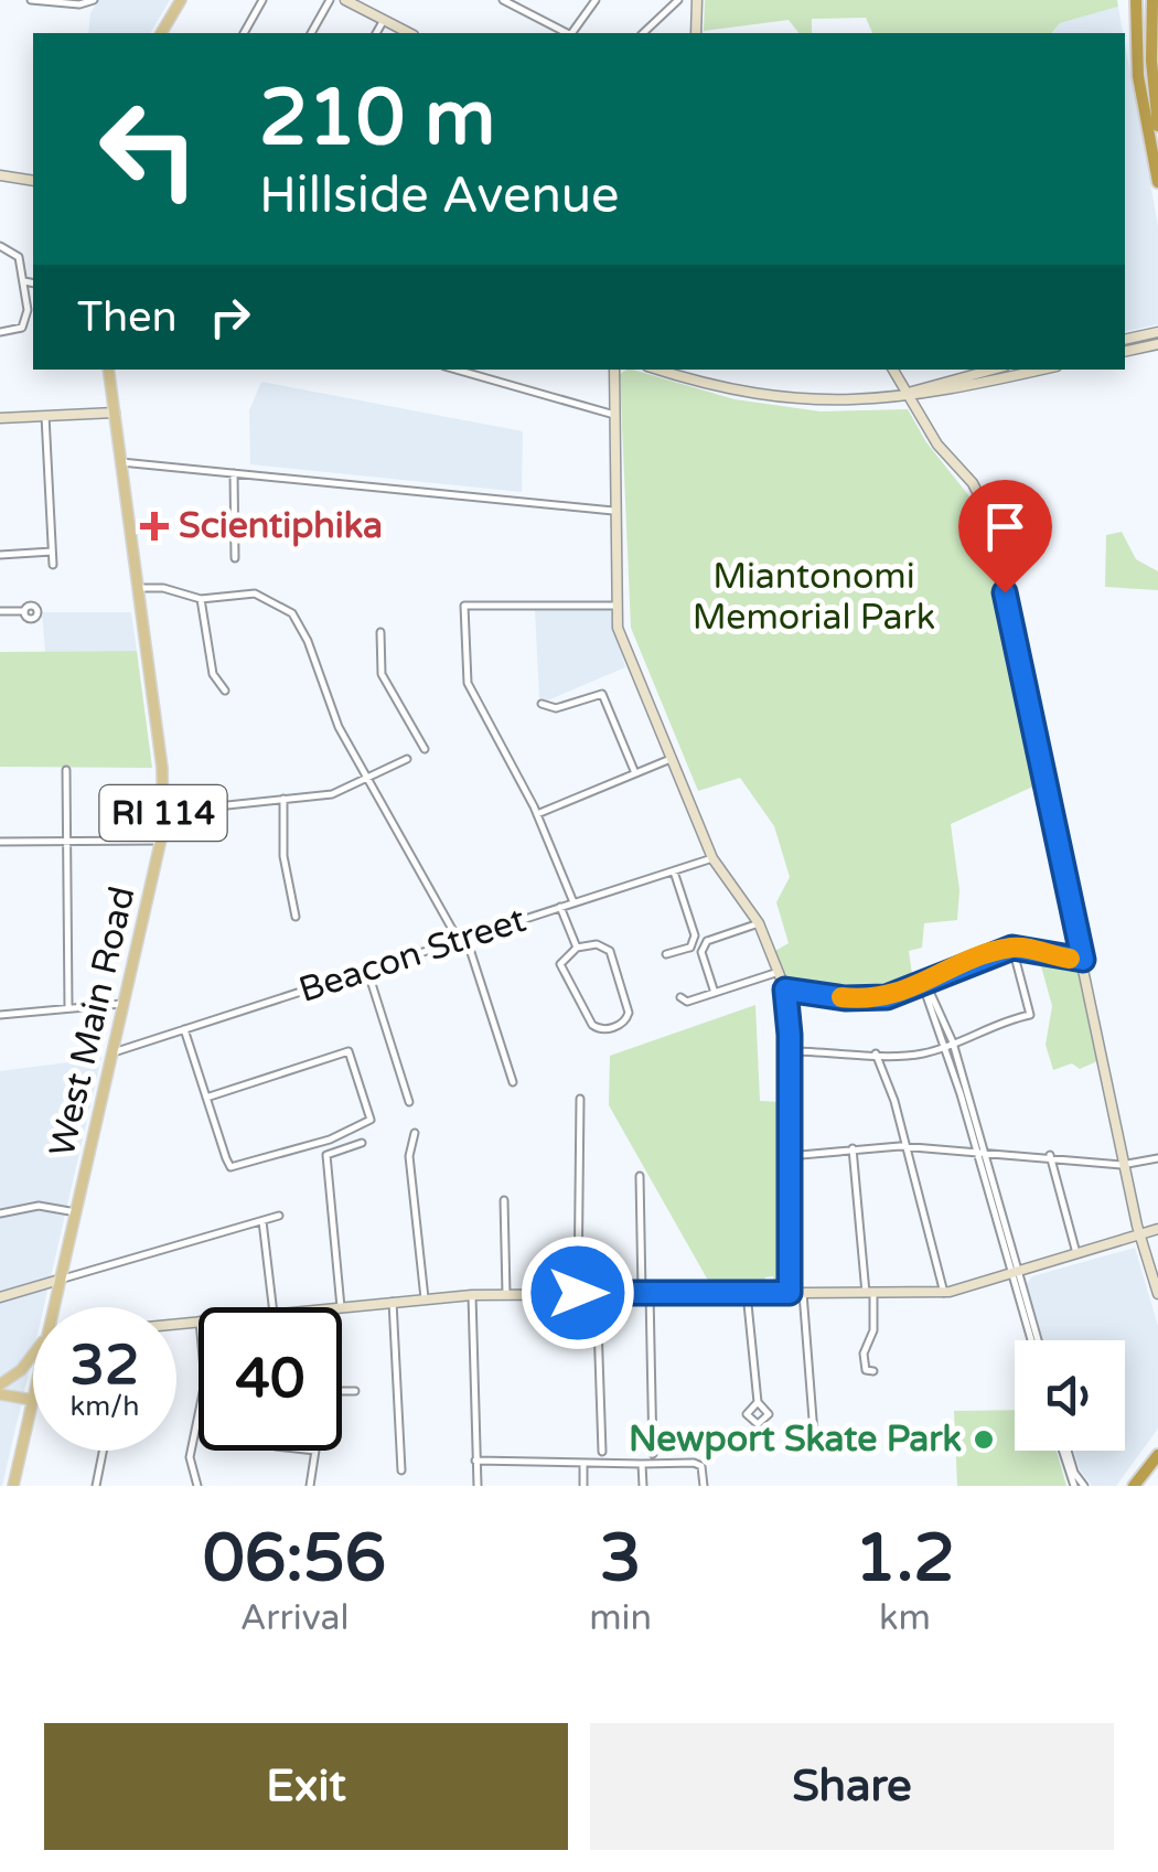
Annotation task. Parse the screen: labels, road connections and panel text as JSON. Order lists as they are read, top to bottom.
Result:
{
  "streets": {
    "main road": ["RI 114", "West Main Road"],
    "street": ["Beacon Street"]
  },
  "crossings": [
    ["Beacon Street", "West Main Road"]
  ],
  "parks": ["Miantonomi Memorial Park"],
  "places": {
    "health": ["Scientiphika"],
    "other": ["Newport Skate Park"]
  },
  "page": {
    "turn": ["210 m", "Hillside Avenue"],
    "then": "Then",
    "speed": "32 km/h",
    "limit": "40",
    "eta": [
      "06:56",
      "Arrival",
      "3",
      "min",
      "1.2",
      "km"
    ],
    "buttons": ["Exit", "Share"]
  }
}
